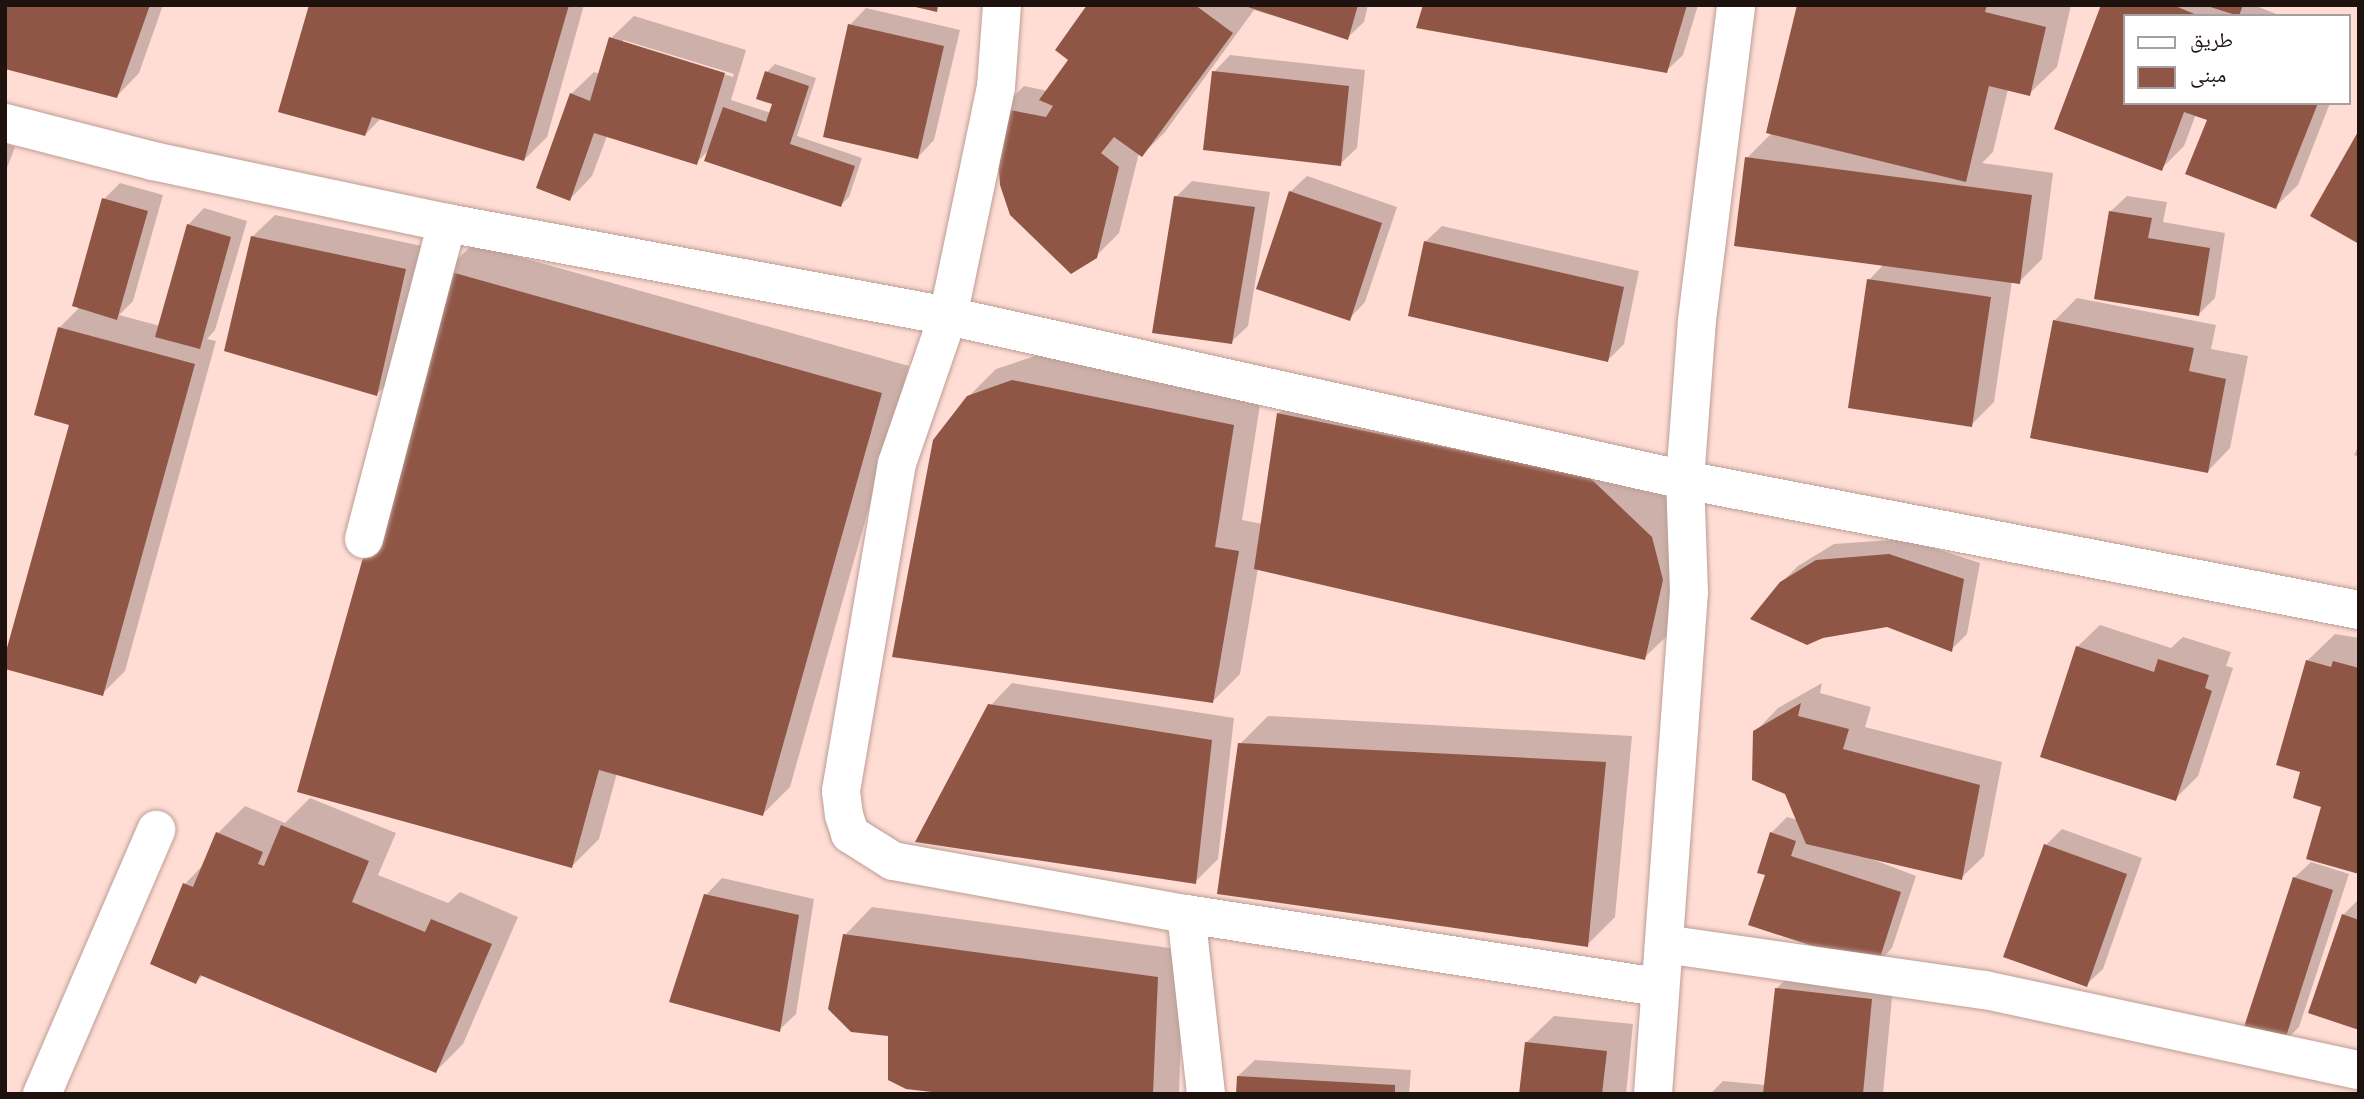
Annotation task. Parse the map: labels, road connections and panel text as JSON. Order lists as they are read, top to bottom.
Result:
{
  "legend": ["طريق", "مبنى"]
}
